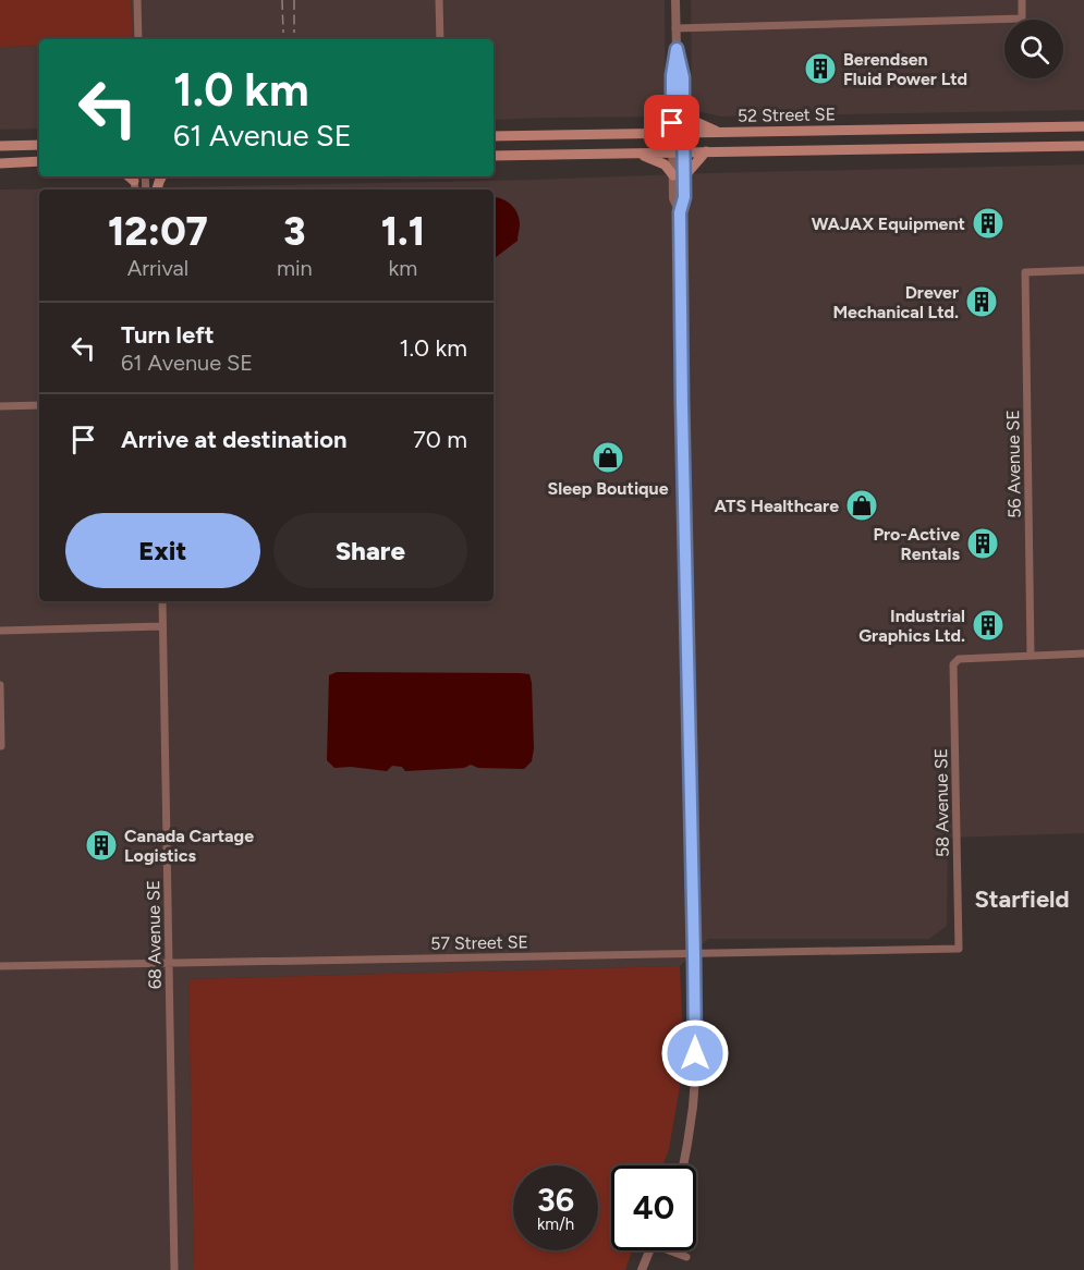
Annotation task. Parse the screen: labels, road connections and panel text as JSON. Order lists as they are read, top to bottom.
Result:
{
  "streets": {
    "main road": ["52 Street SE"],
    "street": [
      "56 Avenue SE",
      "58 Avenue SE",
      "68 Avenue SE",
      "57 Street SE"
    ]
  },
  "crossings": [
    ["56 Avenue SE", "58 Avenue SE"],
    ["58 Avenue SE", "57 Street SE"],
    ["68 Avenue SE", "57 Street SE"]
  ],
  "districts": ["Starfield"],
  "places": {
    "building": [
      "Berendsen Fluid Power Ltd",
      "WAJAX Equipment",
      "Drever Mechanical Ltd.",
      "Pro-Active Rentals",
      "Industrial Graphics Ltd.",
      "Canada Cartage Logistics"
    ],
    "shop": ["Sleep Boutique", "ATS Healthcare"]
  },
  "page": {
    "turn": ["1.0 km", "61 Avenue SE"],
    "eta": [
      "12:07",
      "Arrival",
      "3",
      "min",
      "1.1",
      "km"
    ],
    "list": [
      {
        "name": "Turn left",
        "note": "61 Avenue SE",
        "value": "1.0 km"
      },
      {
        "name": "Arrive at destination",
        "value": "70 m"
      }
    ],
    "buttons": ["Exit", "Share"],
    "speed": "36 km/h",
    "limit": "40"
  }
}
